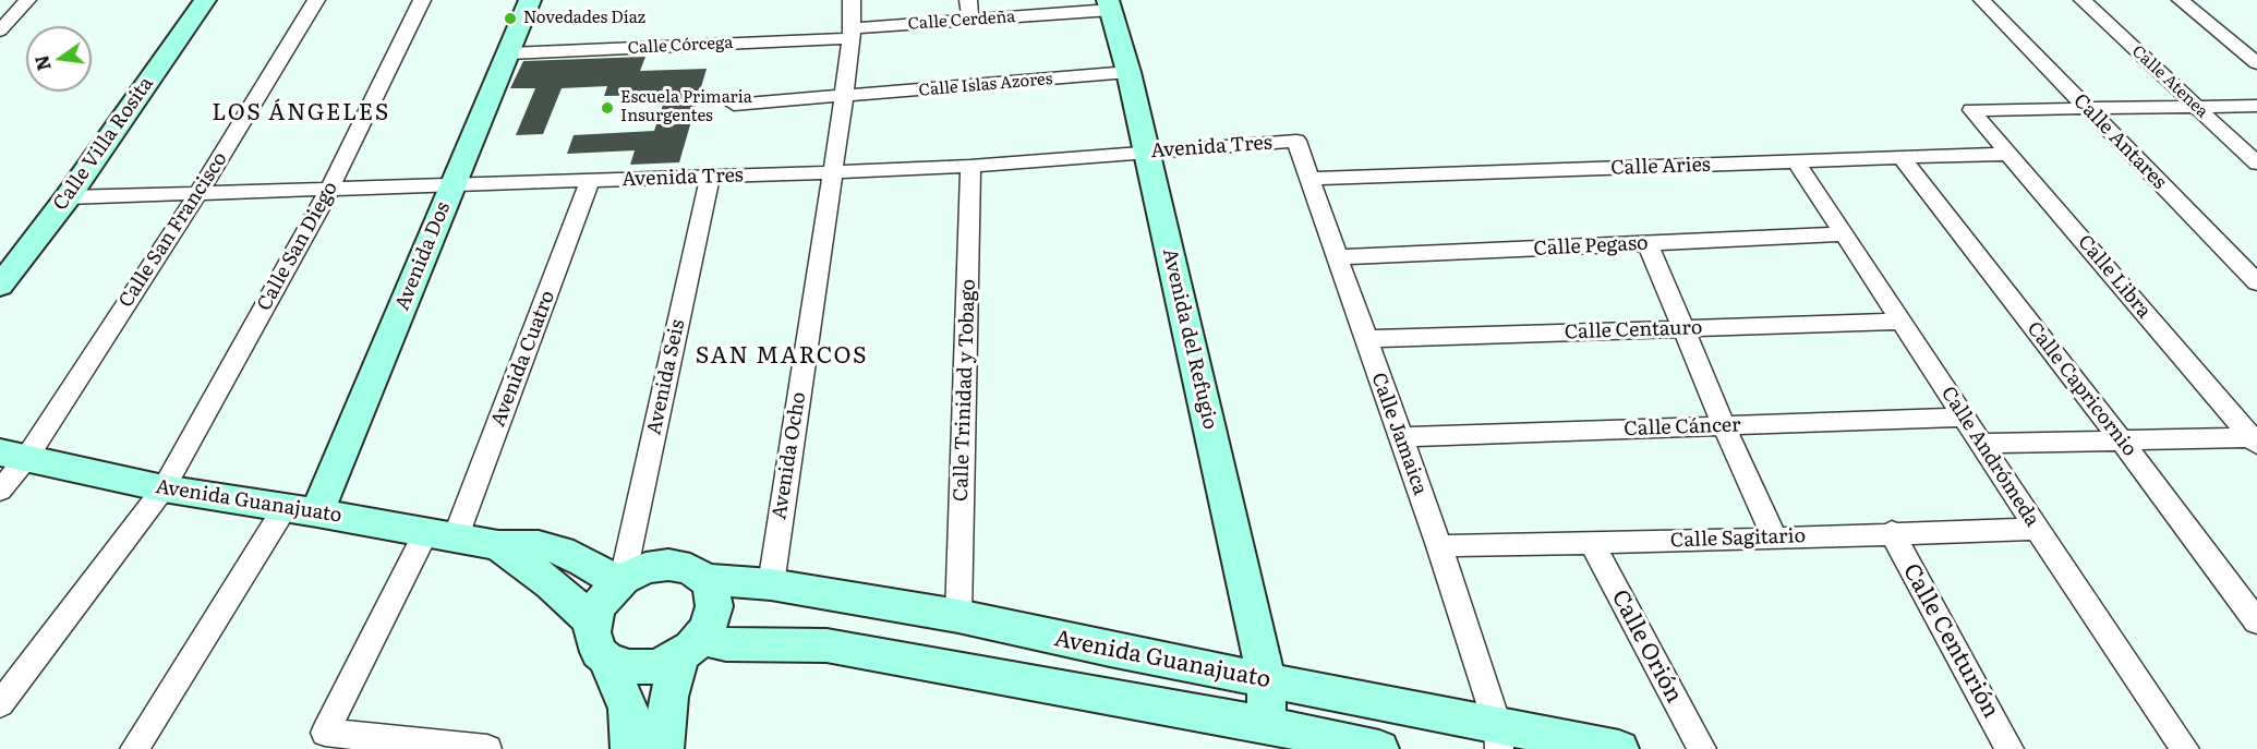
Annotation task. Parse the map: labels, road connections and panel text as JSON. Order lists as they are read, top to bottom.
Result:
{
  "streets": {
    "street": [
      "Calle Cerdeña",
      "Calle Córcega",
      "Calle Atenea",
      "Calle Islas Azores",
      "Calle Antares",
      "Calle Villa Rosita",
      "Avenida Tres",
      "Calle Aries",
      "Calle San Francisco",
      "Calle San Diego",
      "Calle Pegaso",
      "Avenida Dos",
      "Calle Libra",
      "Calle Centauro",
      "Avenida del Refugio",
      "Avenida Cuatro",
      "Avenida Seis",
      "Calle Capricornio",
      "Calle Trinidad y Tobago",
      "Calle Cáncer",
      "Calle Jamaica",
      "Avenida Ocho",
      "Calle Andrómeda",
      "Avenida Guanajuato",
      "Calle Sagitario",
      "Calle Centurión",
      "Calle Orión"
    ]
  },
  "crossings": [
    ["Calle Cerdeña", "Calle Córcega"],
    ["Calle Cerdeña", "Avenida del Refugio"],
    ["Calle Córcega", "Avenida Dos"],
    ["Calle Islas Azores", "Avenida del Refugio"],
    ["Calle Antares", "Calle Libra"],
    ["Calle Villa Rosita", "Avenida Tres"],
    ["Avenida Tres", "Calle San Francisco"],
    ["Avenida Tres", "Calle San Diego"],
    ["Avenida Tres", "Avenida Dos"],
    ["Avenida Tres", "Avenida del Refugio"],
    ["Avenida Tres", "Avenida Cuatro"],
    ["Avenida Tres", "Avenida Seis"],
    ["Avenida Tres", "Calle Trinidad y Tobago"],
    ["Avenida Tres", "Calle Jamaica"],
    ["Avenida Tres", "Avenida Ocho"],
    ["Calle Aries", "Calle Libra"],
    ["Calle Aries", "Calle Capricornio"],
    ["Calle Aries", "Calle Jamaica"],
    ["Calle Aries", "Calle Andrómeda"],
    ["Calle San Francisco", "Avenida Guanajuato"],
    ["Calle San Diego", "Avenida Guanajuato"],
    ["Calle Pegaso", "Calle Jamaica"],
    ["Calle Pegaso", "Calle Andrómeda"],
    ["Avenida Dos", "Avenida Guanajuato"],
    ["Calle Centauro", "Calle Jamaica"],
    ["Calle Centauro", "Calle Andrómeda"],
    ["Avenida del Refugio", "Avenida Guanajuato"],
    ["Avenida Cuatro", "Avenida Guanajuato"],
    ["Avenida Seis", "Avenida Guanajuato"],
    ["Calle Trinidad y Tobago", "Avenida Guanajuato"],
    ["Calle Cáncer", "Calle Jamaica"],
    ["Calle Cáncer", "Calle Andrómeda"],
    ["Calle Jamaica", "Avenida Guanajuato"],
    ["Calle Jamaica", "Calle Sagitario"],
    ["Avenida Ocho", "Avenida Guanajuato"],
    ["Calle Andrómeda", "Calle Sagitario"],
    ["Calle Sagitario", "Calle Centurión"],
    ["Calle Sagitario", "Calle Orión"]
  ],
  "districts": ["LOS ÁNGELES", "SAN MARCOS"],
  "places": ["Novedades Díaz", "Escuela Primaria Insurgentes"],
  "north": "left"
}
